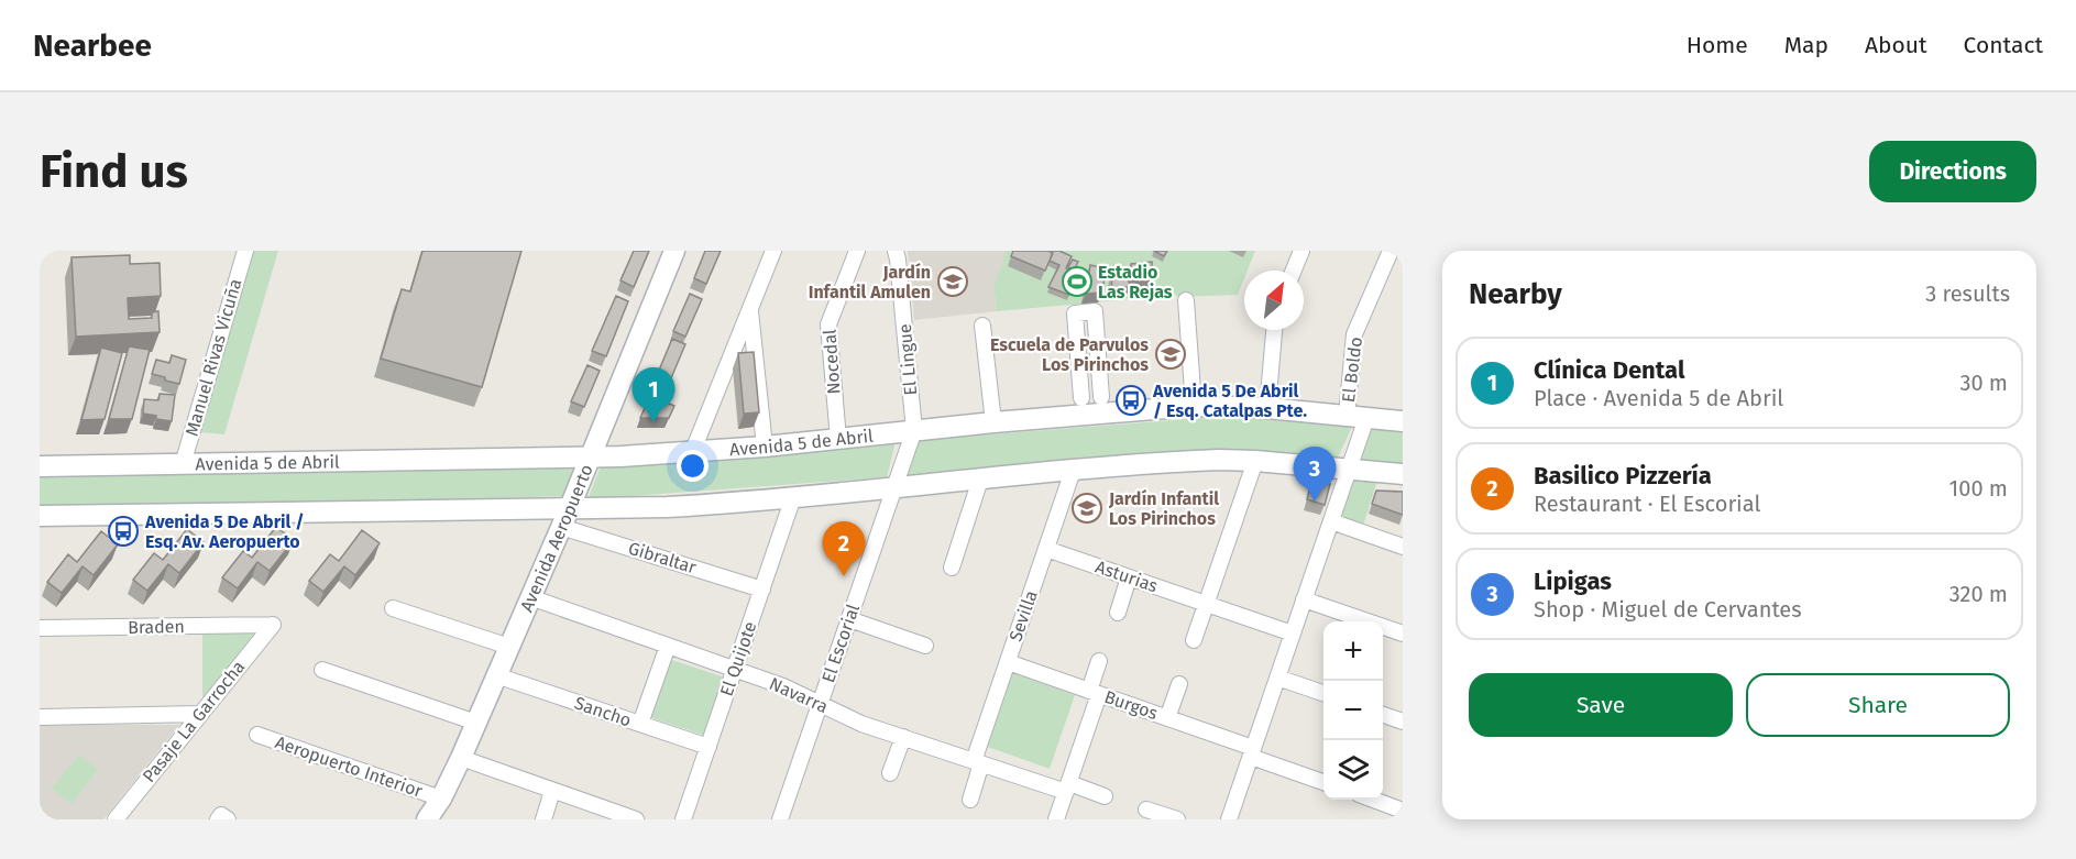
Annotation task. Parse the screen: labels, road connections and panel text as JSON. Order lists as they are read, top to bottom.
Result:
{
  "streets": {
    "main road": ["Avenida 5 de Abril", "Avenida Aeropuerto"],
    "street": [
      "Manuel Rivas Vicuña",
      "El Lingue",
      "Nocedal",
      "El Boldo",
      "Gibraltar",
      "Asturias",
      "Sevilla",
      "Braden",
      "El Escorial",
      "El Quijote",
      "Navarra",
      "Burgos",
      "Sancho",
      "Pasaje La Garrocha",
      "Aeropuerto Interior"
    ]
  },
  "crossings": [
    ["Manuel Rivas Vicuña", "Avenida 5 de Abril"],
    ["El Lingue", "Avenida 5 de Abril"],
    ["El Lingue", "El Escorial"],
    ["Nocedal", "Avenida 5 de Abril"],
    ["El Boldo", "Avenida 5 de Abril"],
    ["El Boldo", "Asturias"],
    ["El Boldo", "Burgos"],
    ["Avenida 5 de Abril", "Avenida Aeropuerto"],
    ["Avenida 5 de Abril", "El Escorial"],
    ["Avenida Aeropuerto", "Gibraltar"],
    ["Avenida Aeropuerto", "Navarra"],
    ["Avenida Aeropuerto", "Sancho"],
    ["Avenida Aeropuerto", "Aeropuerto Interior"],
    ["Gibraltar", "El Quijote"],
    ["Asturias", "Sevilla"],
    ["Sevilla", "Navarra"],
    ["Sevilla", "Burgos"],
    ["Braden", "Pasaje La Garrocha"],
    ["El Escorial", "Navarra"],
    ["El Quijote", "Navarra"],
    ["El Quijote", "Sancho"]
  ],
  "places": {
    "school or university": ["Jardín Infantil Amulen", "Escuela de Parvulos Los Pirinchos", "Jardín Infantil Los Pirinchos"],
    "sports": ["Estadio Las Rejas"],
    "bus stop": ["Avenida 5 De Abril / Esq. Catalpas Pte.", "Avenida 5 De Abril / Esq. Av. Aeropuerto"]
  },
  "north": "top right",
  "page": {
    "header": "Nearbee",
    "nav": [
      "Home",
      "Map",
      "About",
      "Contact"
    ],
    "buttons": [
      "Directions",
      ["Save", "Share"]
    ],
    "title": "Find us",
    "heading": ["Nearby", "3 results"],
    "list": [
      {
        "mark": "1",
        "name": "Clínica Dental",
        "note": "Place · Avenida 5 de Abril",
        "value": "30 m"
      },
      {
        "mark": "2",
        "name": "Basilico Pizzería",
        "note": "Restaurant · El Escorial",
        "value": "100 m"
      },
      {
        "mark": "3",
        "name": "Lipigas",
        "note": "Shop · Miguel de Cervantes",
        "value": "320 m"
      }
    ],
    "pins": ["1", "3", "2"],
    "map_buttons": ["+", "−"]
  }
}
